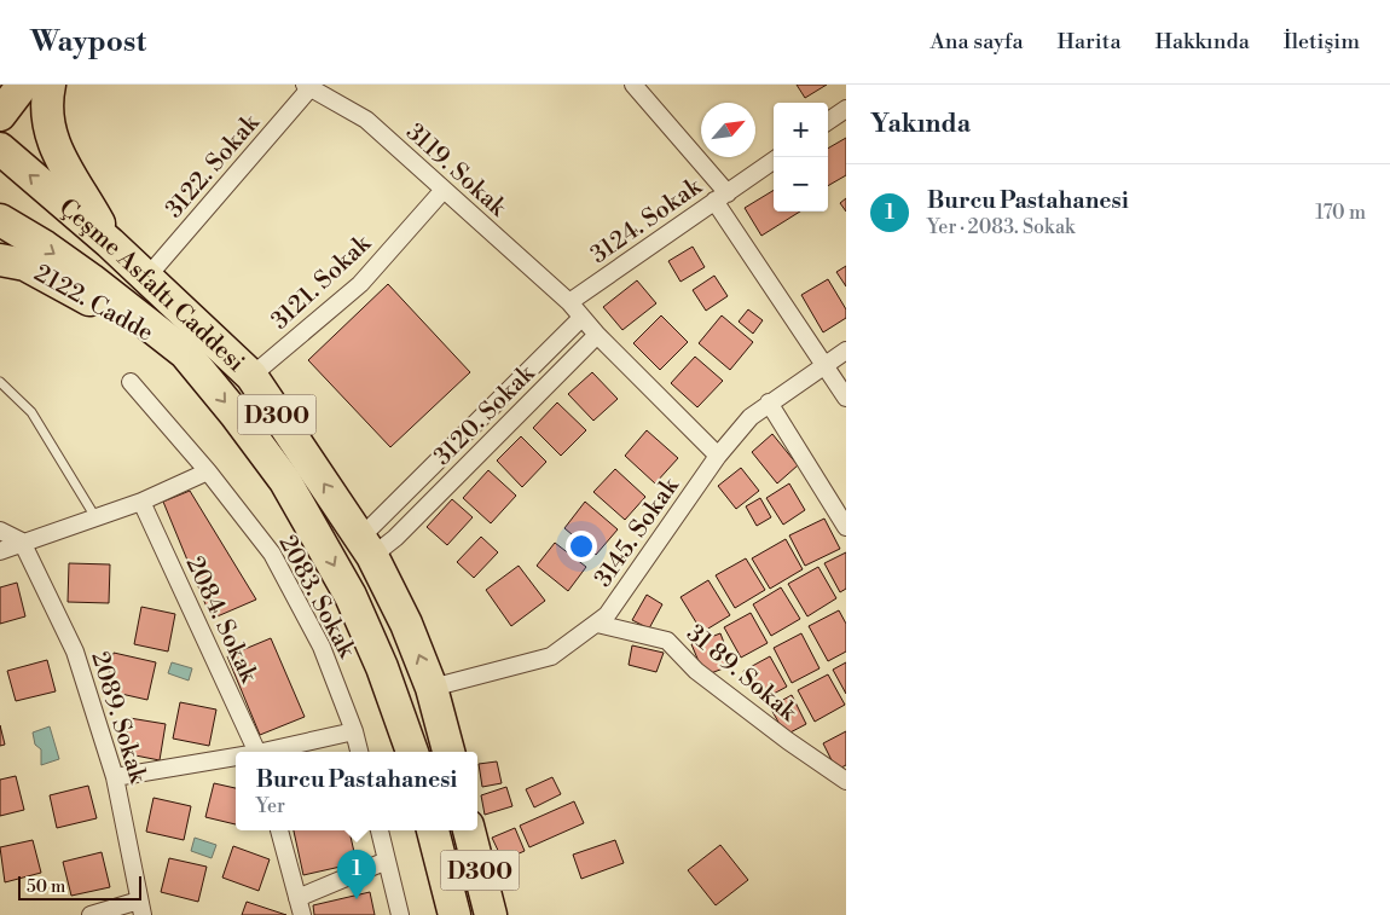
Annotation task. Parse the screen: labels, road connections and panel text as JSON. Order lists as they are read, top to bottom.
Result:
{
  "streets": {
    "highway": ["Çeşme Asfaltı Caddesi", "2122. Cadde", "D300"],
    "street": [
      "3122. Sokak",
      "3119. Sokak",
      "3124. Sokak",
      "3121. Sokak",
      "3120. Sokak",
      "3145. Sokak",
      "2083. Sokak",
      "2084. Sokak",
      "31 89. Sokak",
      "2089. Sokak"
    ]
  },
  "crossings": [
    ["3122. Sokak", "3119. Sokak"],
    ["3122. Sokak", "Çeşme Asfaltı Caddesi"],
    ["3119. Sokak", "3124. Sokak"],
    ["3119. Sokak", "3121. Sokak"],
    ["3121. Sokak", "Çeşme Asfaltı Caddesi"],
    ["Çeşme Asfaltı Caddesi", "2122. Cadde"],
    ["Çeşme Asfaltı Caddesi", "3120. Sokak"],
    ["Çeşme Asfaltı Caddesi", "3145. Sokak"],
    ["3145. Sokak", "31 89. Sokak"]
  ],
  "scale_bar": "50 m",
  "north": "top right",
  "page": {
    "header": "Waypost",
    "nav": [
      "Ana sayfa",
      "Harita",
      "Hakkında",
      "İletişim"
    ],
    "heading": "Yakında",
    "map_buttons": ["+", "−"],
    "list": [
      {
        "mark": "1",
        "name": "Burcu Pastahanesi",
        "note": "Yer · 2083. Sokak",
        "value": "170 m"
      }
    ],
    "popup": ["Burcu Pastahanesi", "Yer"],
    "pins": "1",
    "scale": "50 m"
  }
}
